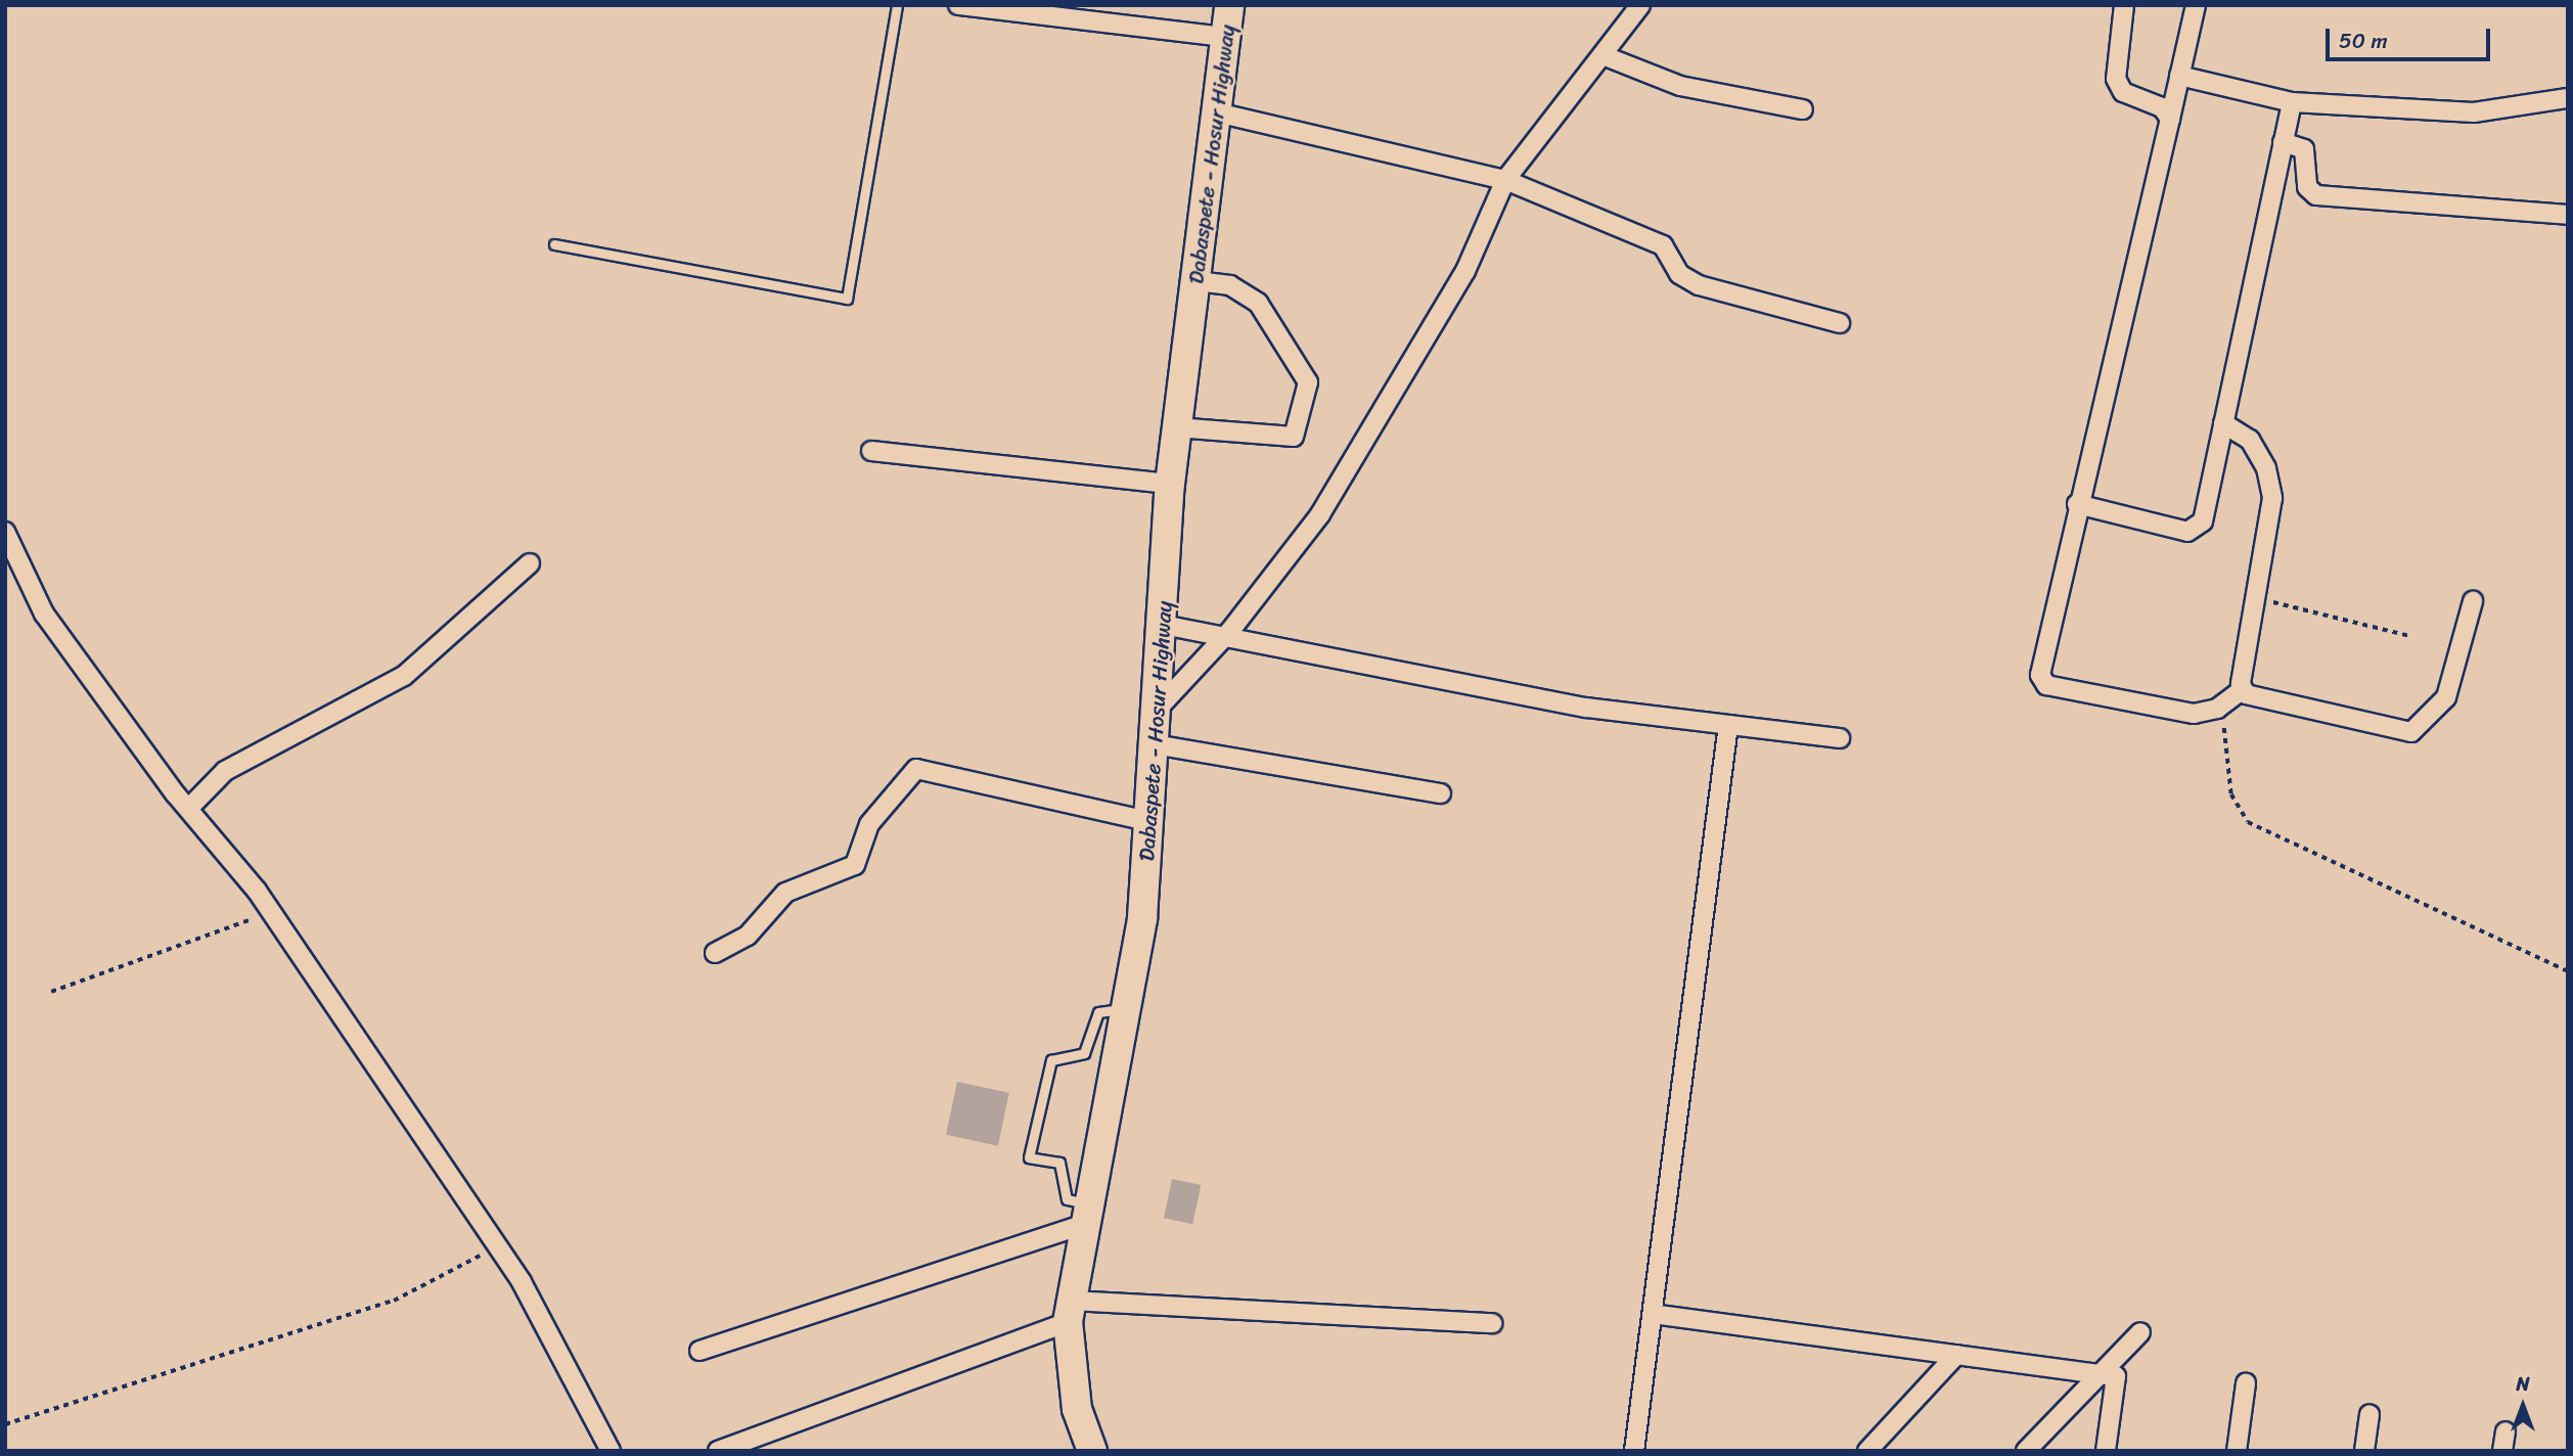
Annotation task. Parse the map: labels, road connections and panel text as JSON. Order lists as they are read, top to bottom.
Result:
{
  "streets": {
    "highway": ["Dabaspete - Hosur Highway"]
  },
  "scale_bar": "50 m",
  "north": "top"
}
